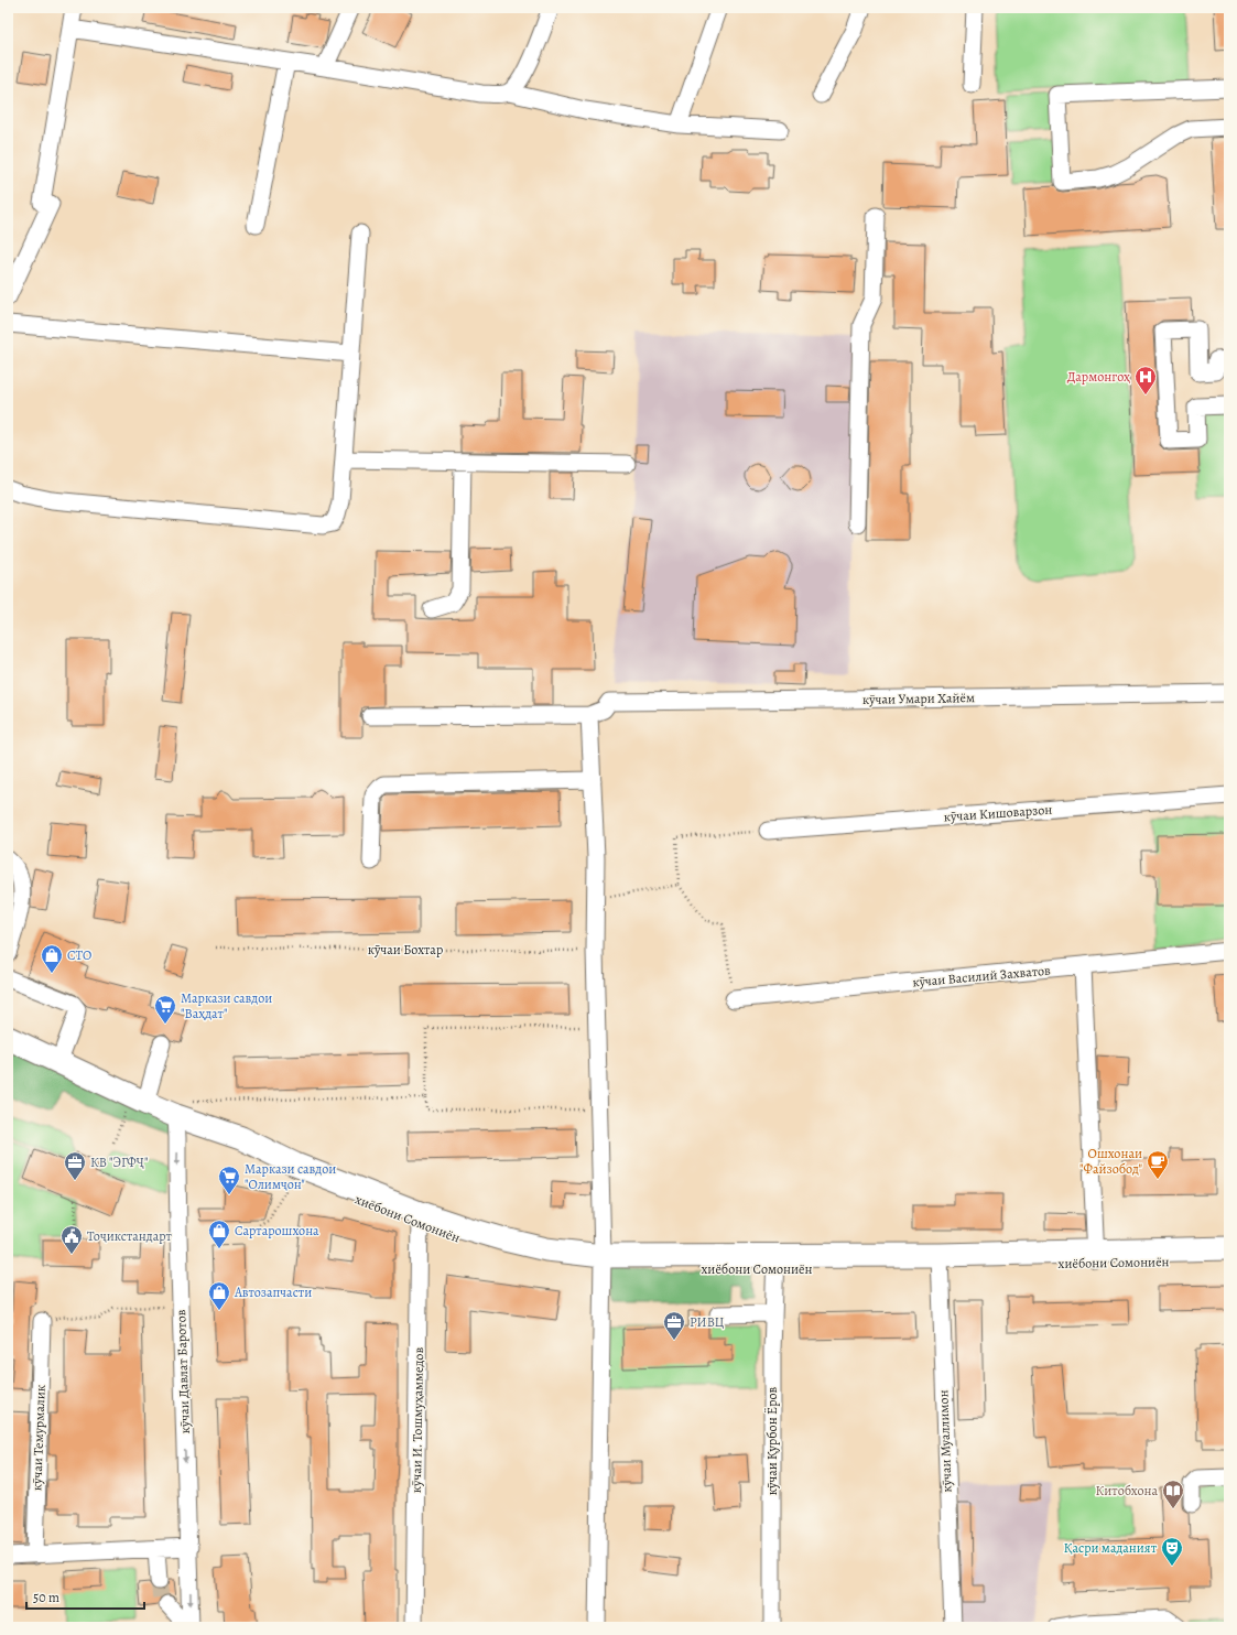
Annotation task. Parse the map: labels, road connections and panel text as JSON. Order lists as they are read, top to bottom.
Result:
{
  "streets": {
    "highway": ["хиёбони Сомониён"],
    "street": [
      "кӯчаи Умари Хайём",
      "кӯчаи Кишоварзон",
      "кӯчаи Василий Захватов",
      "кӯчаи Давлат Баротов",
      "кӯчаи И. Тошмуҳаммедов",
      "кӯчаи Темурмалик",
      "кӯчаи Қурбон Ёров",
      "кӯчаи Муаллимон"
    ],
    "path": ["кӯчаи Бохтар"]
  },
  "crossings": [
    ["хиёбони Сомониён", "кӯчаи Давлат Баротов"],
    ["хиёбони Сомониён", "кӯчаи И. Тошмуҳаммедов"],
    ["хиёбони Сомониён", "кӯчаи Қурбон Ёров"],
    ["хиёбони Сомониён", "кӯчаи Муаллимон"]
  ],
  "one_way": ["кӯчаи Давлат Баротов"],
  "places": {
    "hospital": ["Дармонгоҳ"],
    "shop": ["СТО", "Сартарошхона", "Автозапчасти"],
    "supermarket": ["Маркази савдои \"Ваҳдат\"", "Маркази савдои \"Олимҷон\""],
    "cafe": ["Ошхонаи \"Файзобод\""],
    "office": ["КВ \"ЭГФҶ\"", "РИВЦ"],
    "public building": ["Тоҷикстандарт"],
    "library": ["Китобхона"],
    "theatre": ["Қасри маданият"]
  },
  "scale_bar": "50 m"
}
